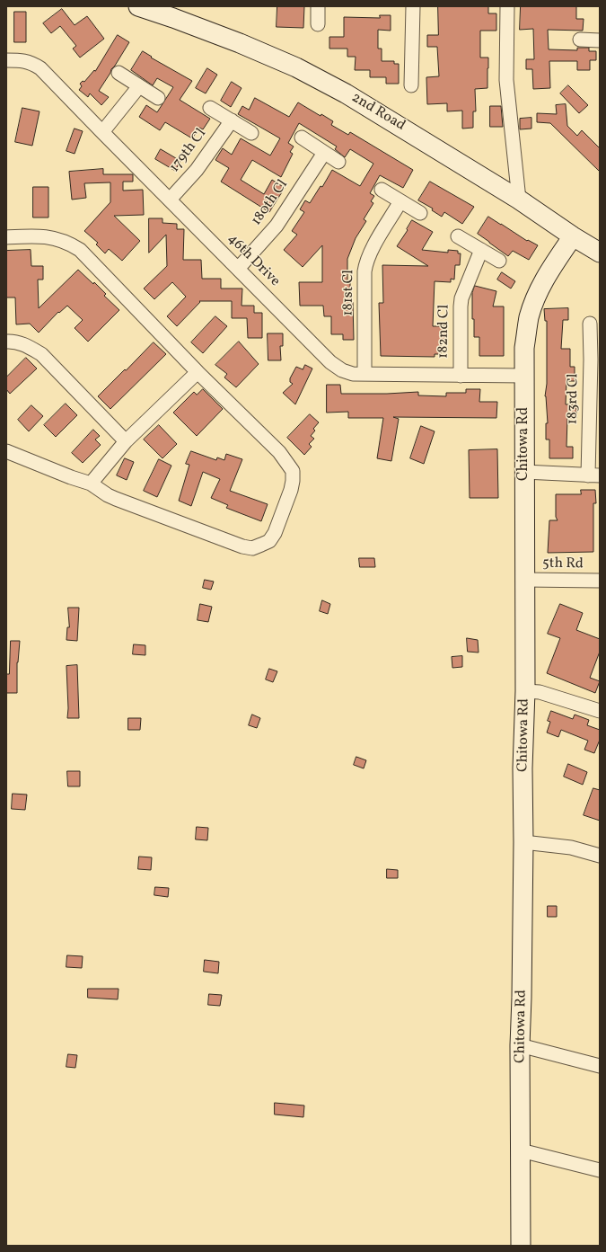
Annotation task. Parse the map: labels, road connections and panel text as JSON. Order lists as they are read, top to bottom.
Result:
{
  "streets": {
    "street": [
      "2nd Road",
      "179th Cl",
      "180th Cl",
      "46th Drive",
      "181st Cl",
      "182nd Cl",
      "183rd Cl",
      "Chitowa Rd",
      "5th Rd"
    ]
  },
  "crossings": [
    ["2nd Road", "Chitowa Rd"],
    ["179th Cl", "46th Drive"],
    ["180th Cl", "46th Drive"],
    ["46th Drive", "181st Cl"],
    ["46th Drive", "182nd Cl"],
    ["46th Drive", "Chitowa Rd"],
    ["Chitowa Rd", "5th Rd"]
  ]
}
